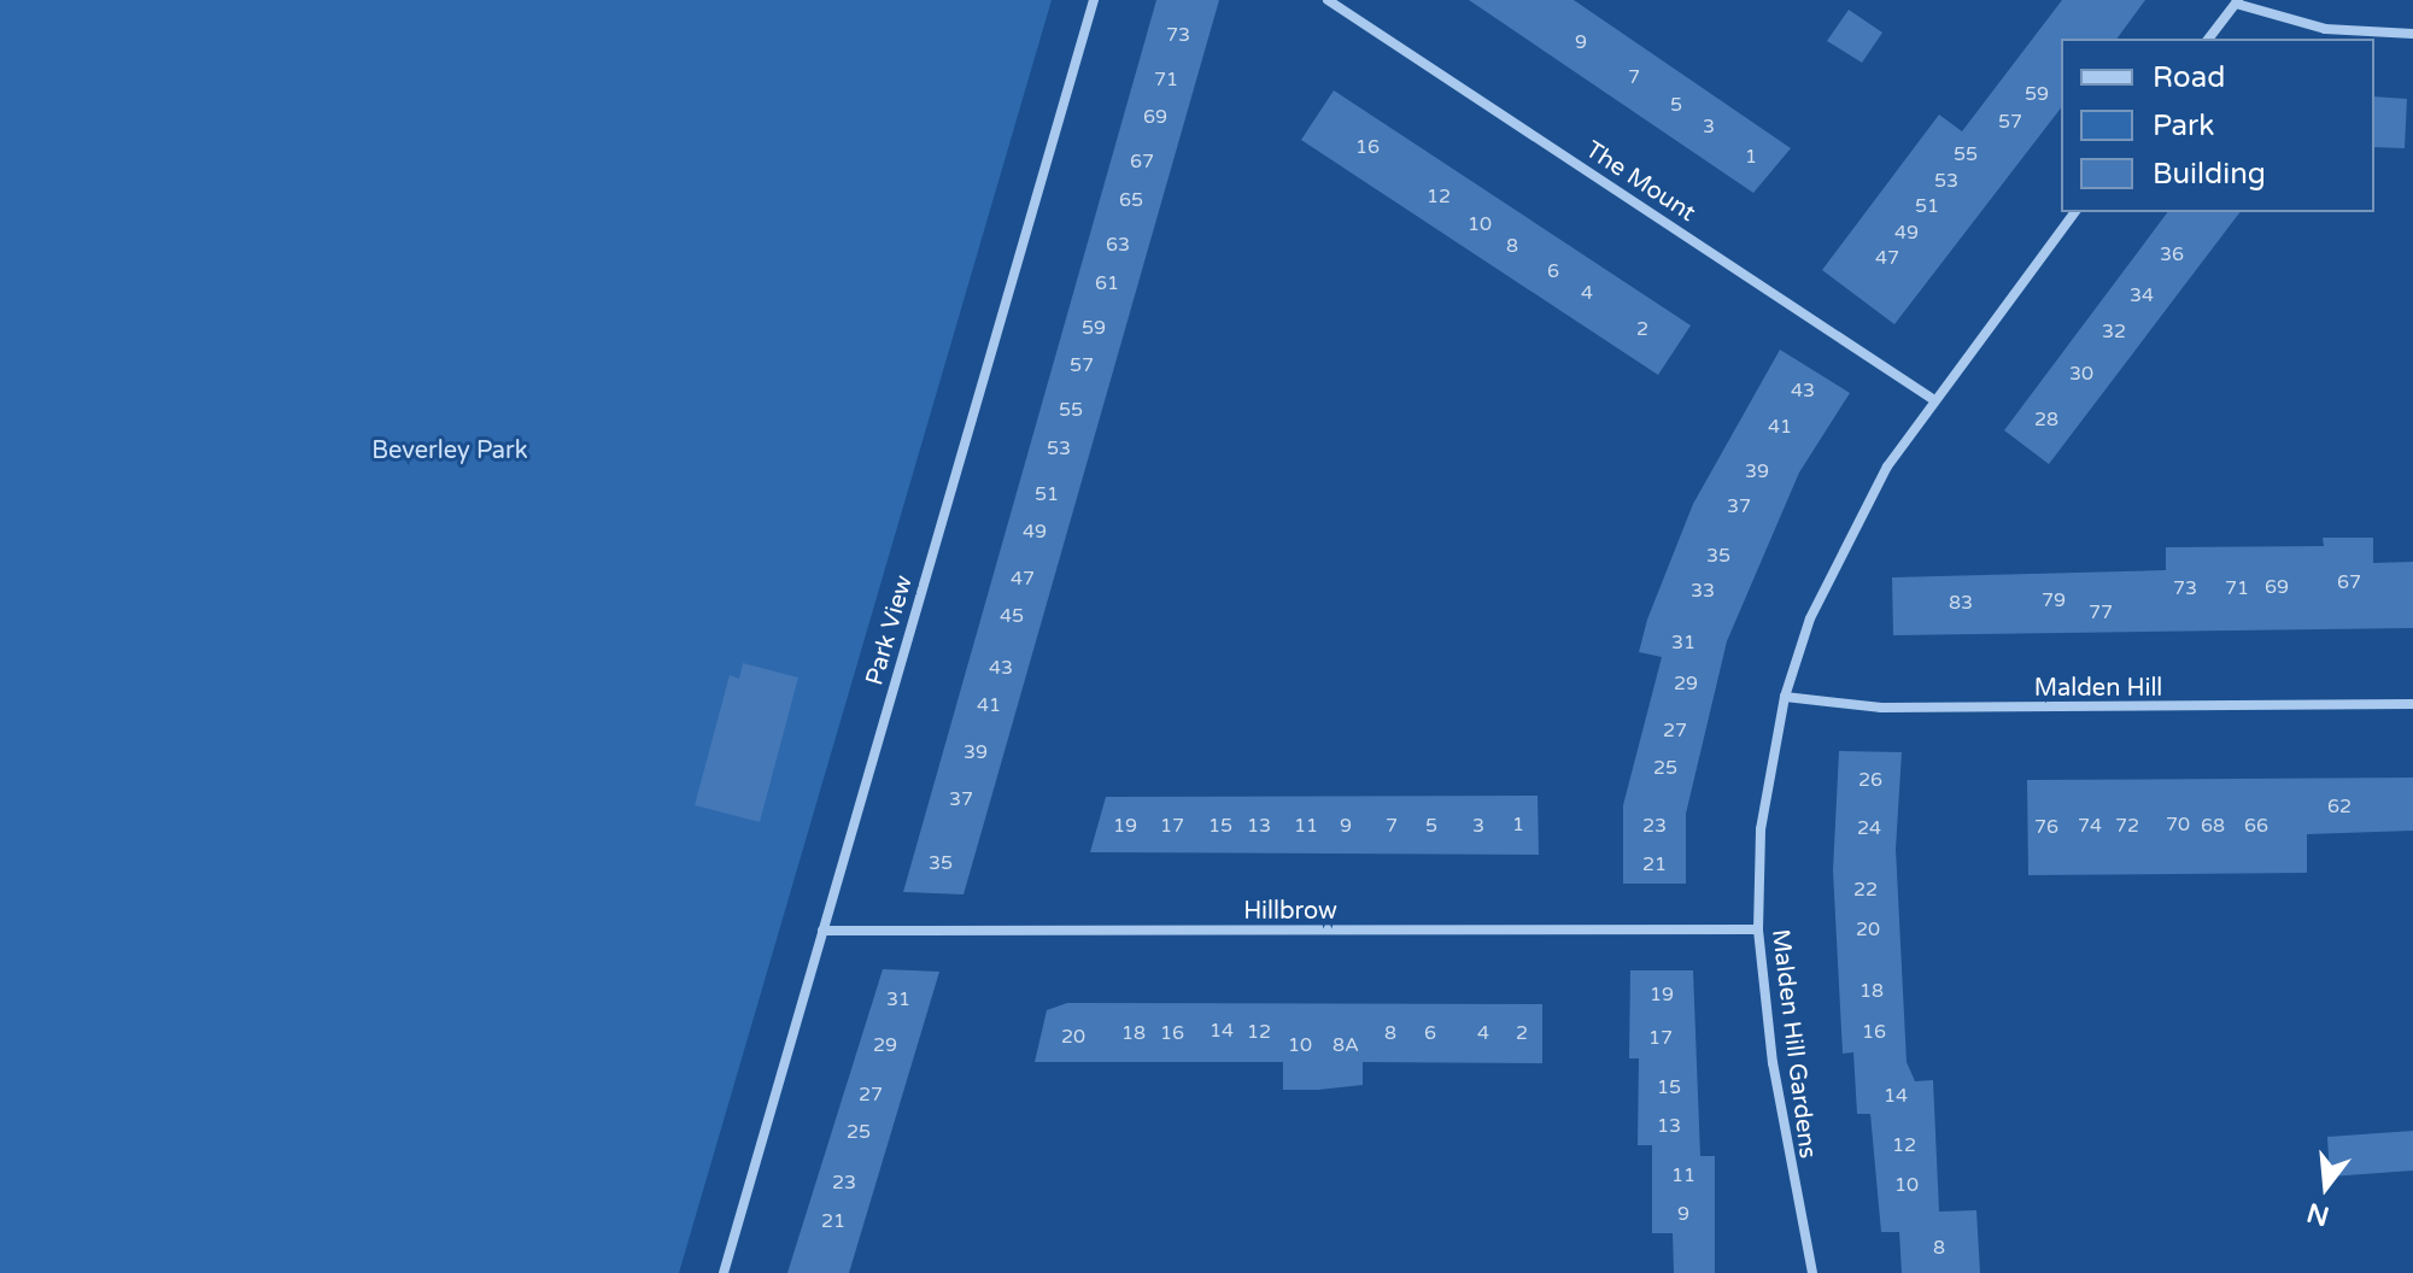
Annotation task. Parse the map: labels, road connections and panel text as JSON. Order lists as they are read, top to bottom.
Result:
{
  "streets": {
    "street": [
      "The Mount",
      "Park View",
      "Malden Hill",
      "Hillbrow",
      "Malden Hill Gardens"
    ]
  },
  "crossings": [
    ["The Mount", "Malden Hill Gardens"],
    ["Park View", "Hillbrow"],
    ["Malden Hill", "Malden Hill Gardens"],
    ["Hillbrow", "Malden Hill Gardens"]
  ],
  "parks": ["Beverley Park"],
  "house_numbers": [
    "73",
    "9",
    "7",
    "71",
    "59",
    "5",
    "69",
    "57",
    "3",
    "16",
    "55",
    "1",
    "67",
    "53",
    "12",
    "65",
    "51",
    "10",
    "49",
    "63",
    "8",
    "36",
    "47",
    "6",
    "61",
    "4",
    "34",
    "59",
    "2",
    "32",
    "57",
    "30",
    "43",
    "55",
    "28",
    "41",
    "53",
    "39",
    "51",
    "37",
    "49",
    "35",
    "47",
    "67",
    "69",
    "73",
    "71",
    "33",
    "79",
    "83",
    "77",
    "45",
    "31",
    "43",
    "29",
    "41",
    "27",
    "39",
    "25",
    "26",
    "37",
    "62",
    "1",
    "70",
    "19",
    "17",
    "15",
    "13",
    "11",
    "9",
    "7",
    "5",
    "3",
    "23",
    "74",
    "72",
    "68",
    "66",
    "76",
    "24",
    "35",
    "21",
    "22",
    "20",
    "18",
    "19",
    "31",
    "14",
    "12",
    "16",
    "18",
    "16",
    "8",
    "6",
    "4",
    "2",
    "20",
    "17",
    "29",
    "10",
    "8A",
    "15",
    "27",
    "14",
    "13",
    "25",
    "12",
    "11",
    "23",
    "10",
    "9",
    "21",
    "8"
  ],
  "legend": ["Road", "Park", "Building"],
  "north": "bottom"
}
